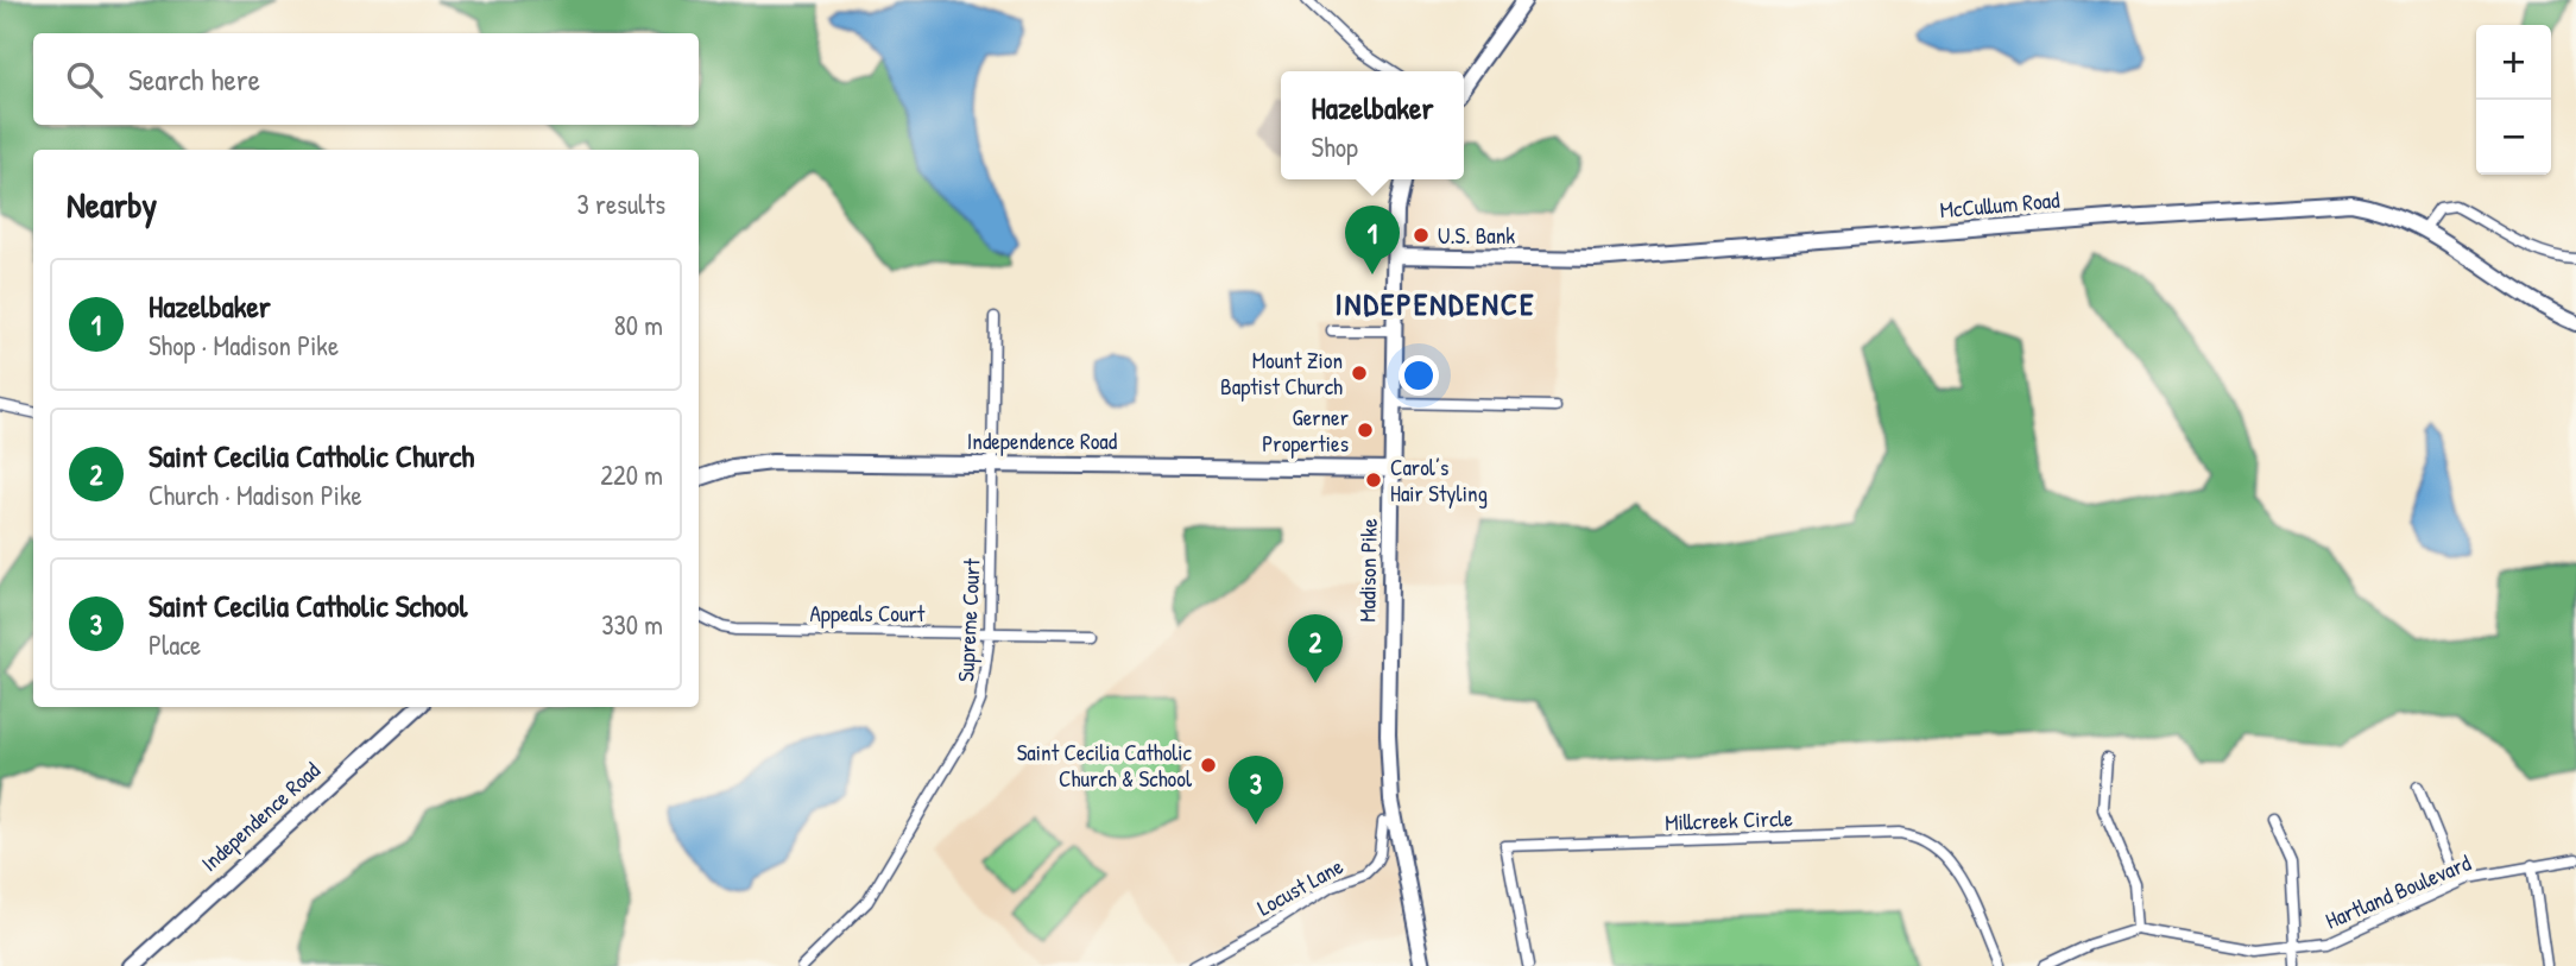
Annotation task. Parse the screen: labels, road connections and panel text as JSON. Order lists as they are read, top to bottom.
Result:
{
  "streets": {
    "street": [
      "McCullum Road",
      "Independence Road",
      "Madison Pike",
      "Appeals Court",
      "Supreme Court",
      "Millcreek Circle",
      "Locust Lane",
      "Hartland Boulevard"
    ]
  },
  "crossings": [
    ["McCullum Road", "Madison Pike"],
    ["Independence Road", "Madison Pike"],
    ["Independence Road", "Supreme Court"],
    ["Madison Pike", "Locust Lane"],
    ["Appeals Court", "Supreme Court"]
  ],
  "districts": ["INDEPENDENCE"],
  "places": [
    "U.S. Bank",
    "Mount Zion Baptist Church",
    "Gerner Properties",
    "Carol’s Hair Styling",
    "Saint Cecilia Catholic Church & School"
  ],
  "page": {
    "map_buttons": ["+", "−"],
    "search": "Search here",
    "popup": ["Hazelbaker", "Shop"],
    "heading": ["Nearby", "3 results"],
    "pins": ["1", "2", "3"],
    "list": [
      {
        "mark": "1",
        "name": "Hazelbaker",
        "note": "Shop · Madison Pike",
        "value": "80 m"
      },
      {
        "mark": "2",
        "name": "Saint Cecilia Catholic Church",
        "note": "Church · Madison Pike",
        "value": "220 m"
      },
      {
        "mark": "3",
        "name": "Saint Cecilia Catholic School",
        "note": "Place",
        "value": "330 m"
      }
    ]
  }
}
